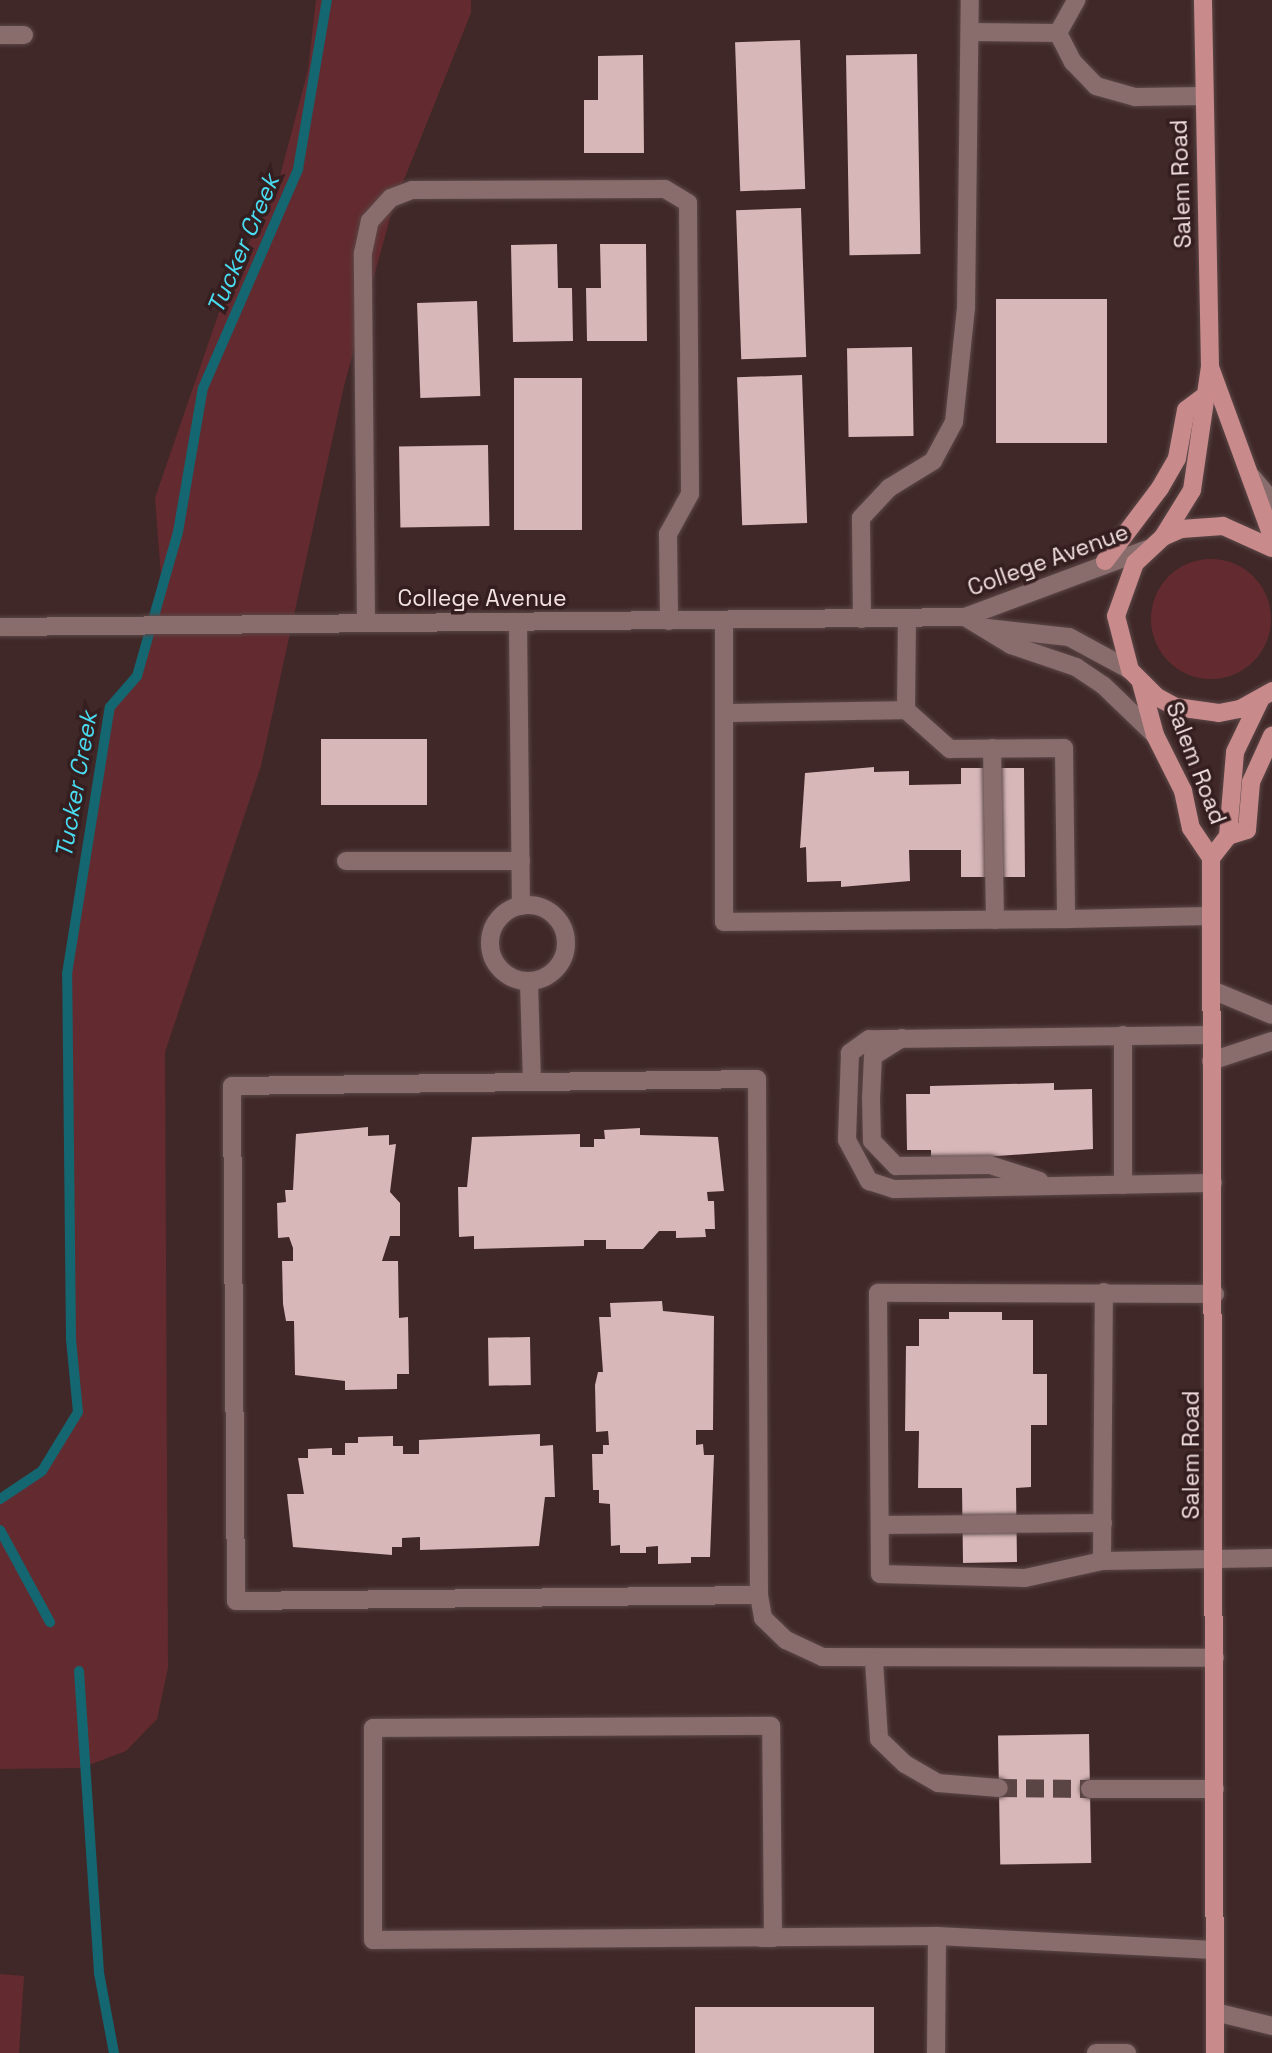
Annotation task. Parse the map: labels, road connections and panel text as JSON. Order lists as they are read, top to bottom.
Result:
{
  "streets": {
    "main road": ["Salem Road"],
    "street": ["College Avenue"]
  },
  "crossings": [
    ["Salem Road", "College Avenue"]
  ],
  "water": ["Tucker Creek"]
}
